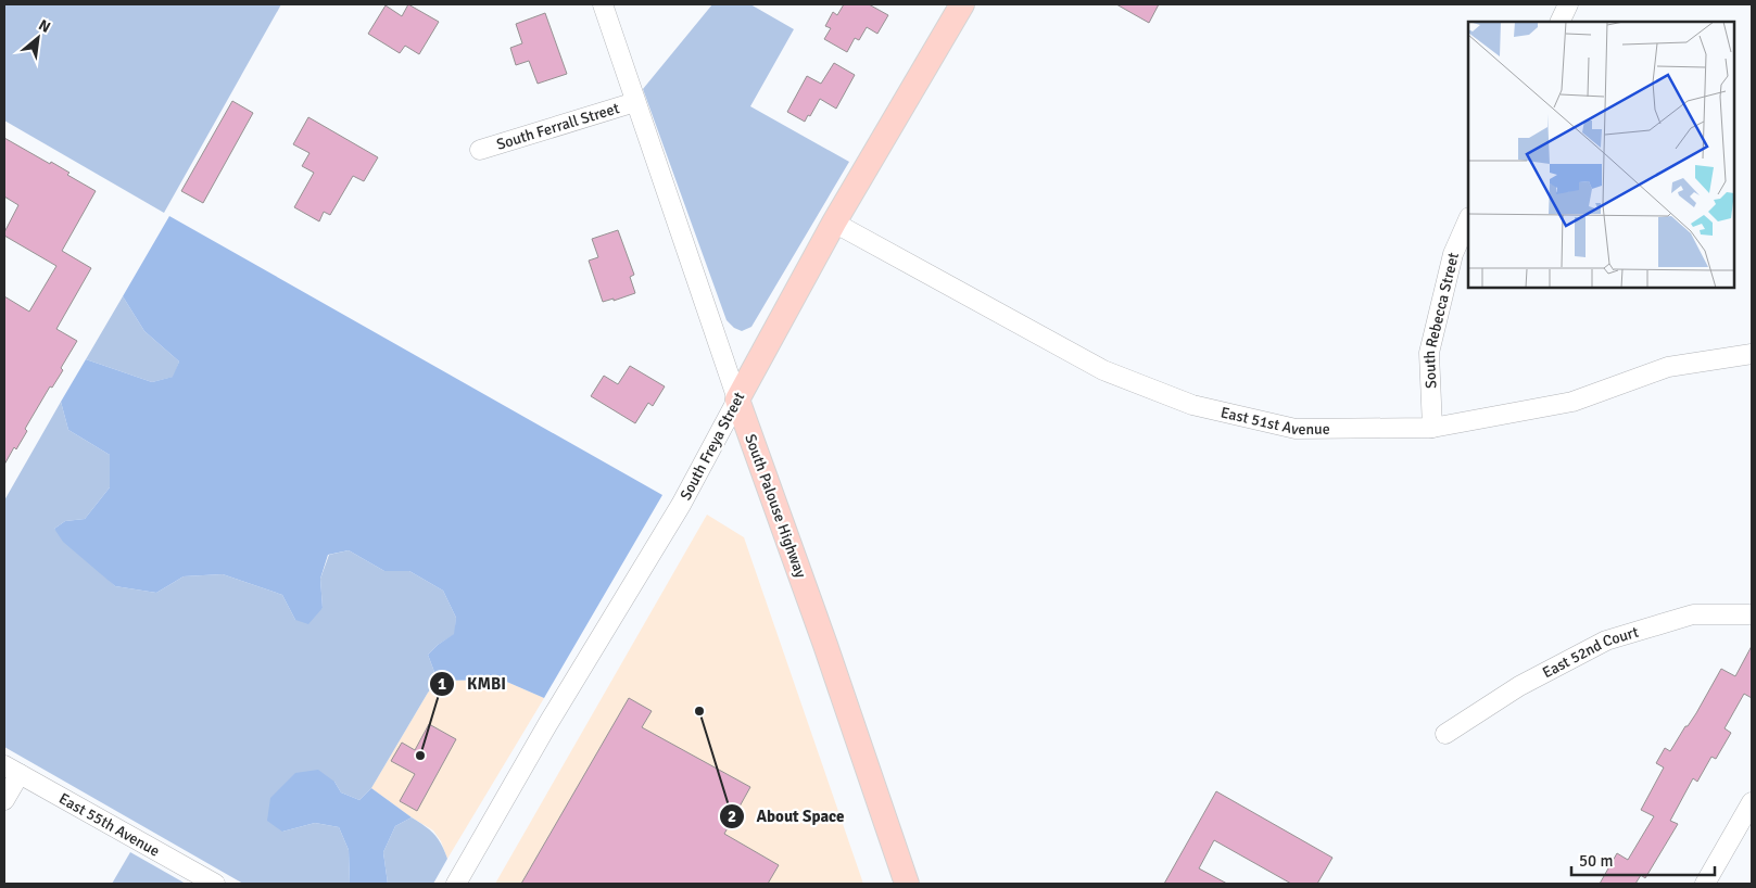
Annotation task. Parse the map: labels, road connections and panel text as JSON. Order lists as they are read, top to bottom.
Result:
{
  "streets": {
    "main road": ["South Freya Street", "South Palouse Highway"],
    "street": [
      "South Ferrall Street",
      "South Rebecca Street",
      "East 51st Avenue",
      "East 52nd Court",
      "East 55th Avenue"
    ]
  },
  "crossings": [
    ["South Ferrall Street", "South Palouse Highway"],
    ["South Rebecca Street", "East 51st Avenue"],
    ["East 51st Avenue", "South Freya Street"],
    ["South Freya Street", "South Palouse Highway"]
  ],
  "places": ["About Space", "KMBI"],
  "scale_bar": "50 m",
  "north": "top right"
}
